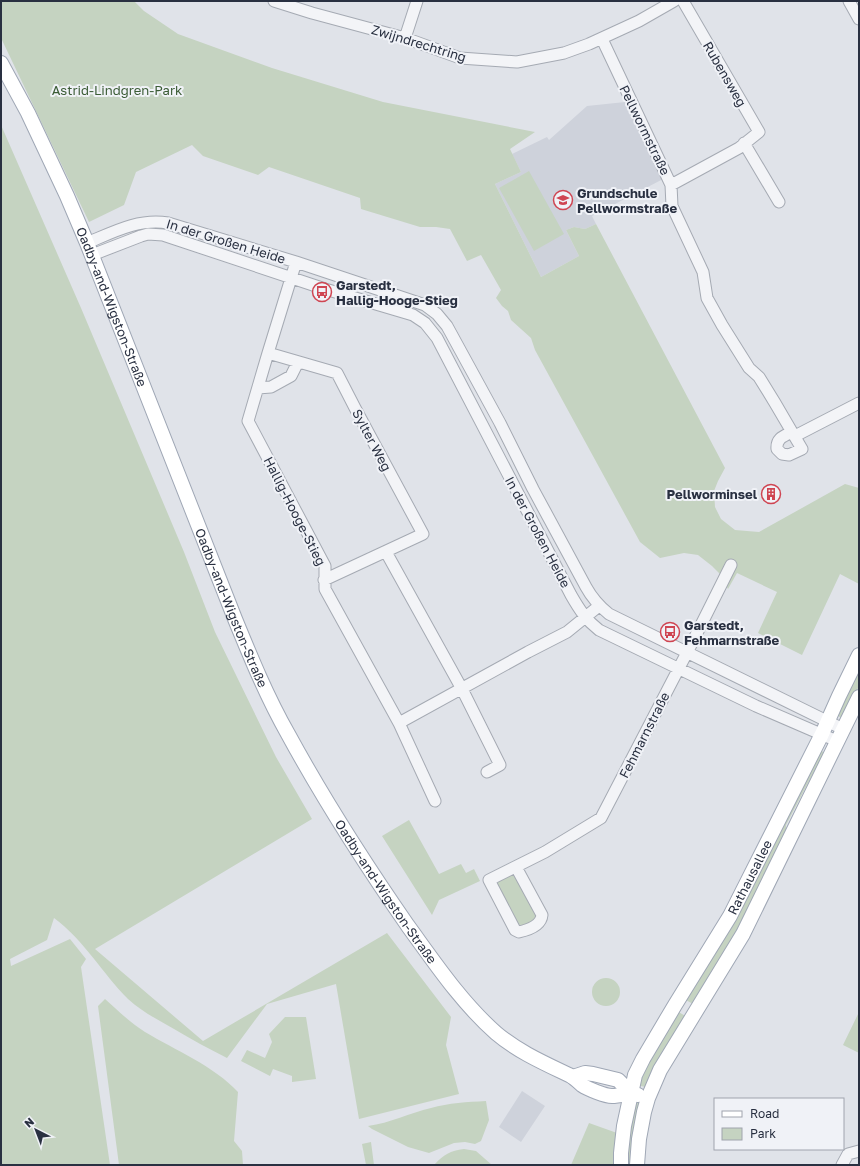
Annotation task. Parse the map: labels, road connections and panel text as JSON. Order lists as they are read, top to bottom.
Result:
{
  "streets": {
    "main road": ["Oadby-and-Wigston-Straße", "Rathausallee"],
    "street": [
      "Zwijndrechtring",
      "Rubensweg",
      "Pellwormstraße",
      "In der Großen Heide",
      "Sylter Weg",
      "Hallig-Hooge-Stieg",
      "Fehmarnstraße"
    ]
  },
  "crossings": [
    ["Zwijndrechtring", "Pellwormstraße"],
    ["Rubensweg", "Pellwormstraße"],
    ["In der Großen Heide", "Oadby-and-Wigston-Straße"],
    ["In der Großen Heide", "Hallig-Hooge-Stieg"],
    ["In der Großen Heide", "Fehmarnstraße"],
    ["In der Großen Heide", "Rathausallee"],
    ["Oadby-and-Wigston-Straße", "Rathausallee"],
    ["Sylter Weg", "Hallig-Hooge-Stieg"]
  ],
  "parks": ["Astrid-Lindgren-Park"],
  "places": {
    "school or university": ["Grundschule Pellwormstraße"],
    "bus stop": ["Garstedt, Hallig-Hooge-Stieg", "Garstedt, Fehmarnstraße"],
    "building": ["Pellworminsel"]
  },
  "legend": ["Road", "Park"],
  "north": "top left"
}
